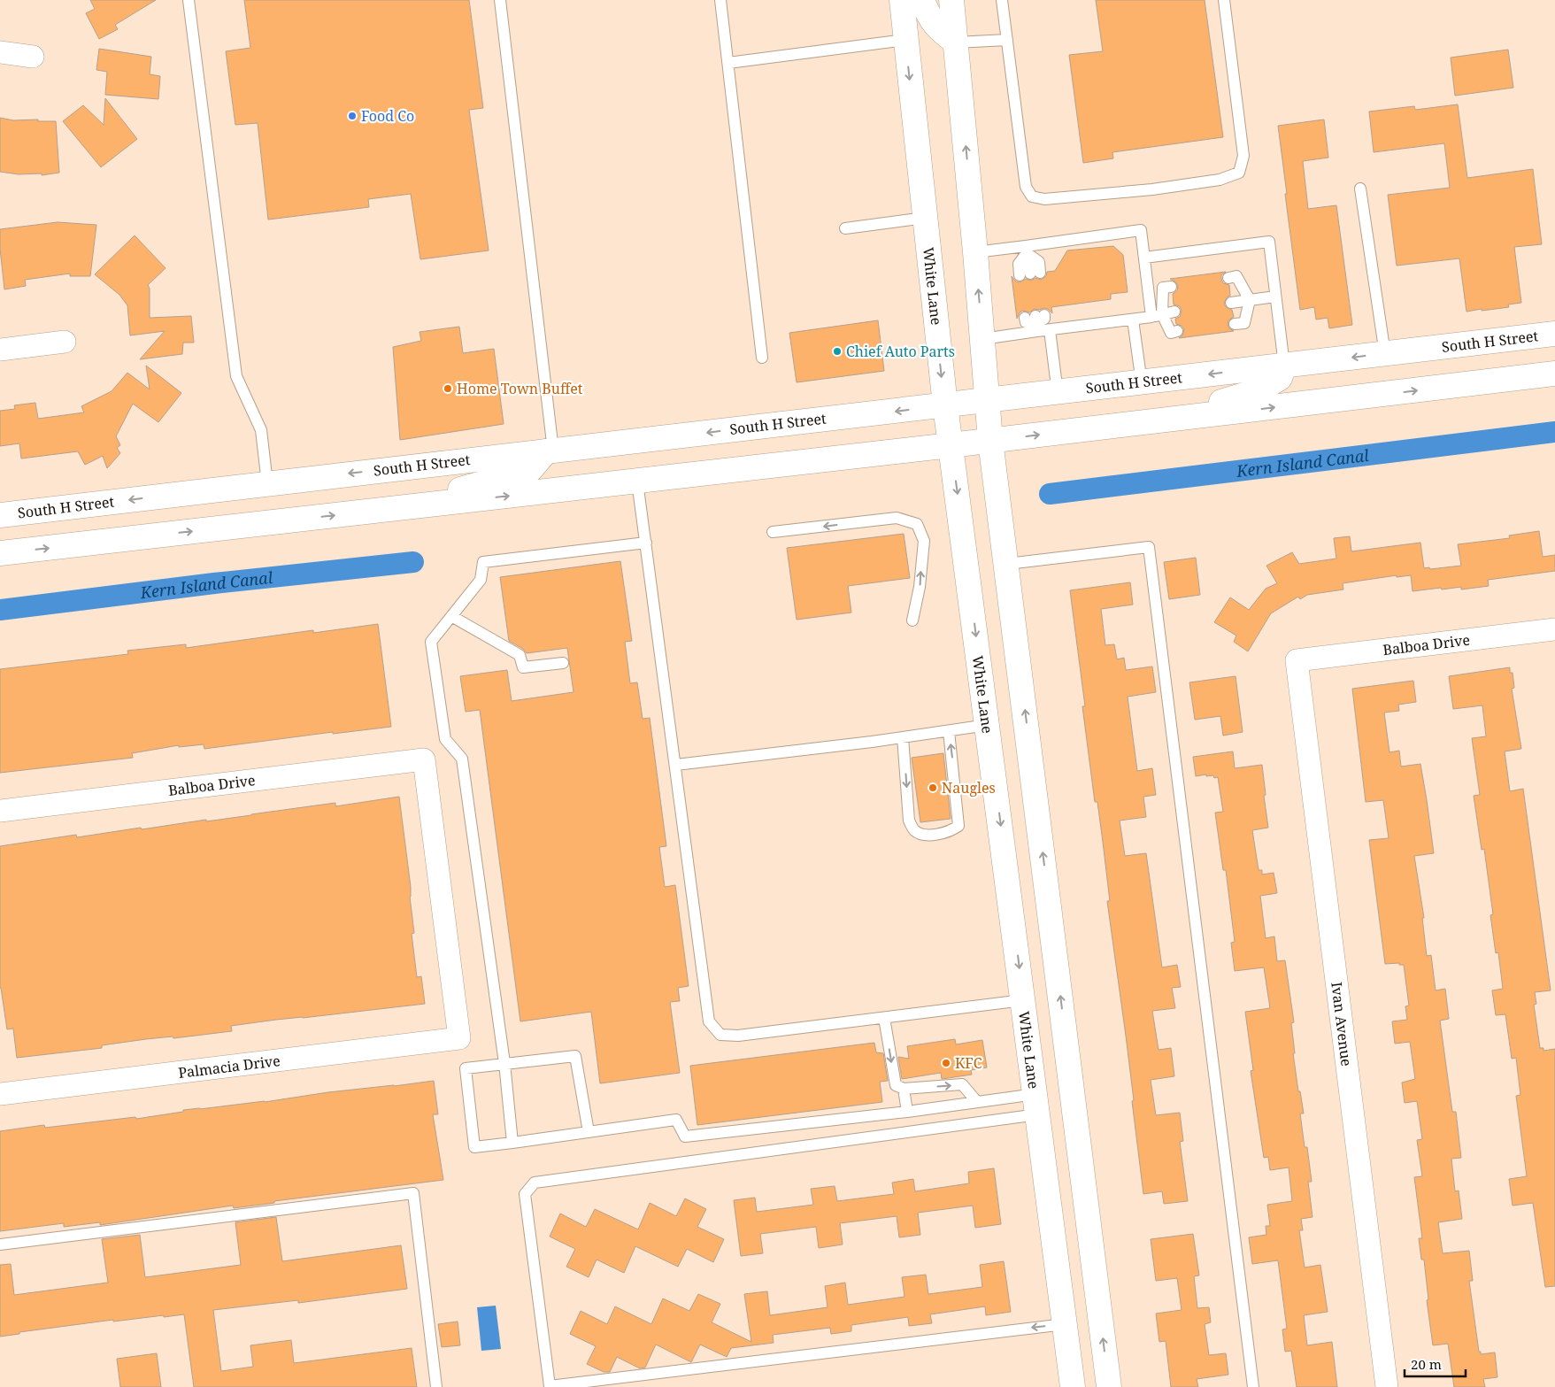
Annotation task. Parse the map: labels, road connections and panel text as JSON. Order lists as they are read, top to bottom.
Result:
{
  "streets": {
    "street": [
      "White Lane",
      "South H Street",
      "Balboa Drive",
      "Ivan Avenue",
      "Palmacia Drive"
    ]
  },
  "crossings": [
    ["White Lane", "South H Street"],
    ["Balboa Drive", "Ivan Avenue"],
    ["Balboa Drive", "Palmacia Drive"]
  ],
  "water": ["Kern Island Canal"],
  "places": [
    "Food Co",
    "Chief Auto Parts",
    "Home Town Buffet",
    "Naugles",
    "KFC"
  ],
  "scale_bar": "20 m"
}
